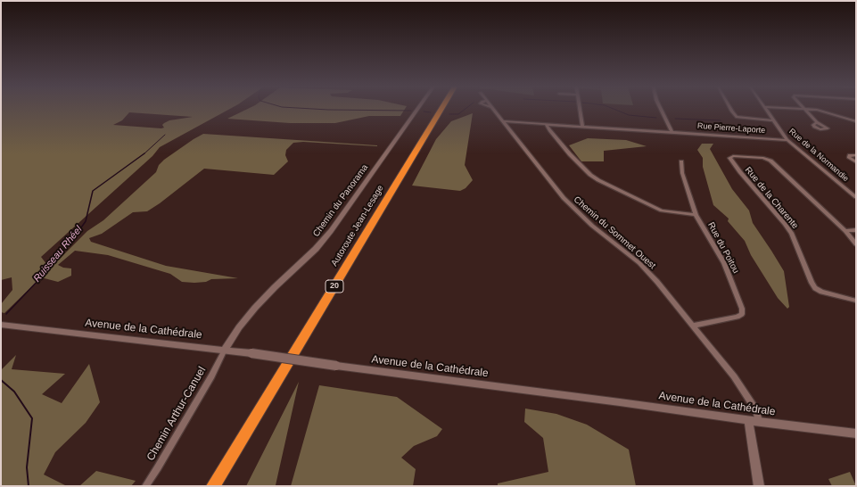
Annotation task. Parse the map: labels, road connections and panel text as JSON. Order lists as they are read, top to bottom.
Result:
{
  "streets": {
    "highway": ["Autoroute Jean-Lesage", "20"],
    "street": [
      "Rue Pierre-Laporte",
      "Rue de la Normandie",
      "Rue de la Charente",
      "Chemin du Panorama",
      "Chemin du Sommet Ouest",
      "Rue du Poitou",
      "Avenue de la Cathédrale",
      "Chemin Arthur-Canuel"
    ]
  },
  "crossings": [
    ["Rue Pierre-Laporte", "Rue de la Normandie"],
    ["Rue Pierre-Laporte", "Chemin du Sommet Ouest"],
    ["Chemin du Panorama", "Avenue de la Cathédrale"],
    ["Chemin du Panorama", "Chemin Arthur-Canuel"],
    ["Chemin du Sommet Ouest", "Rue du Poitou"],
    ["Chemin du Sommet Ouest", "Avenue de la Cathédrale"],
    ["Avenue de la Cathédrale", "Chemin Arthur-Canuel"]
  ],
  "water": ["Ruisseau Rhéel"]
}
